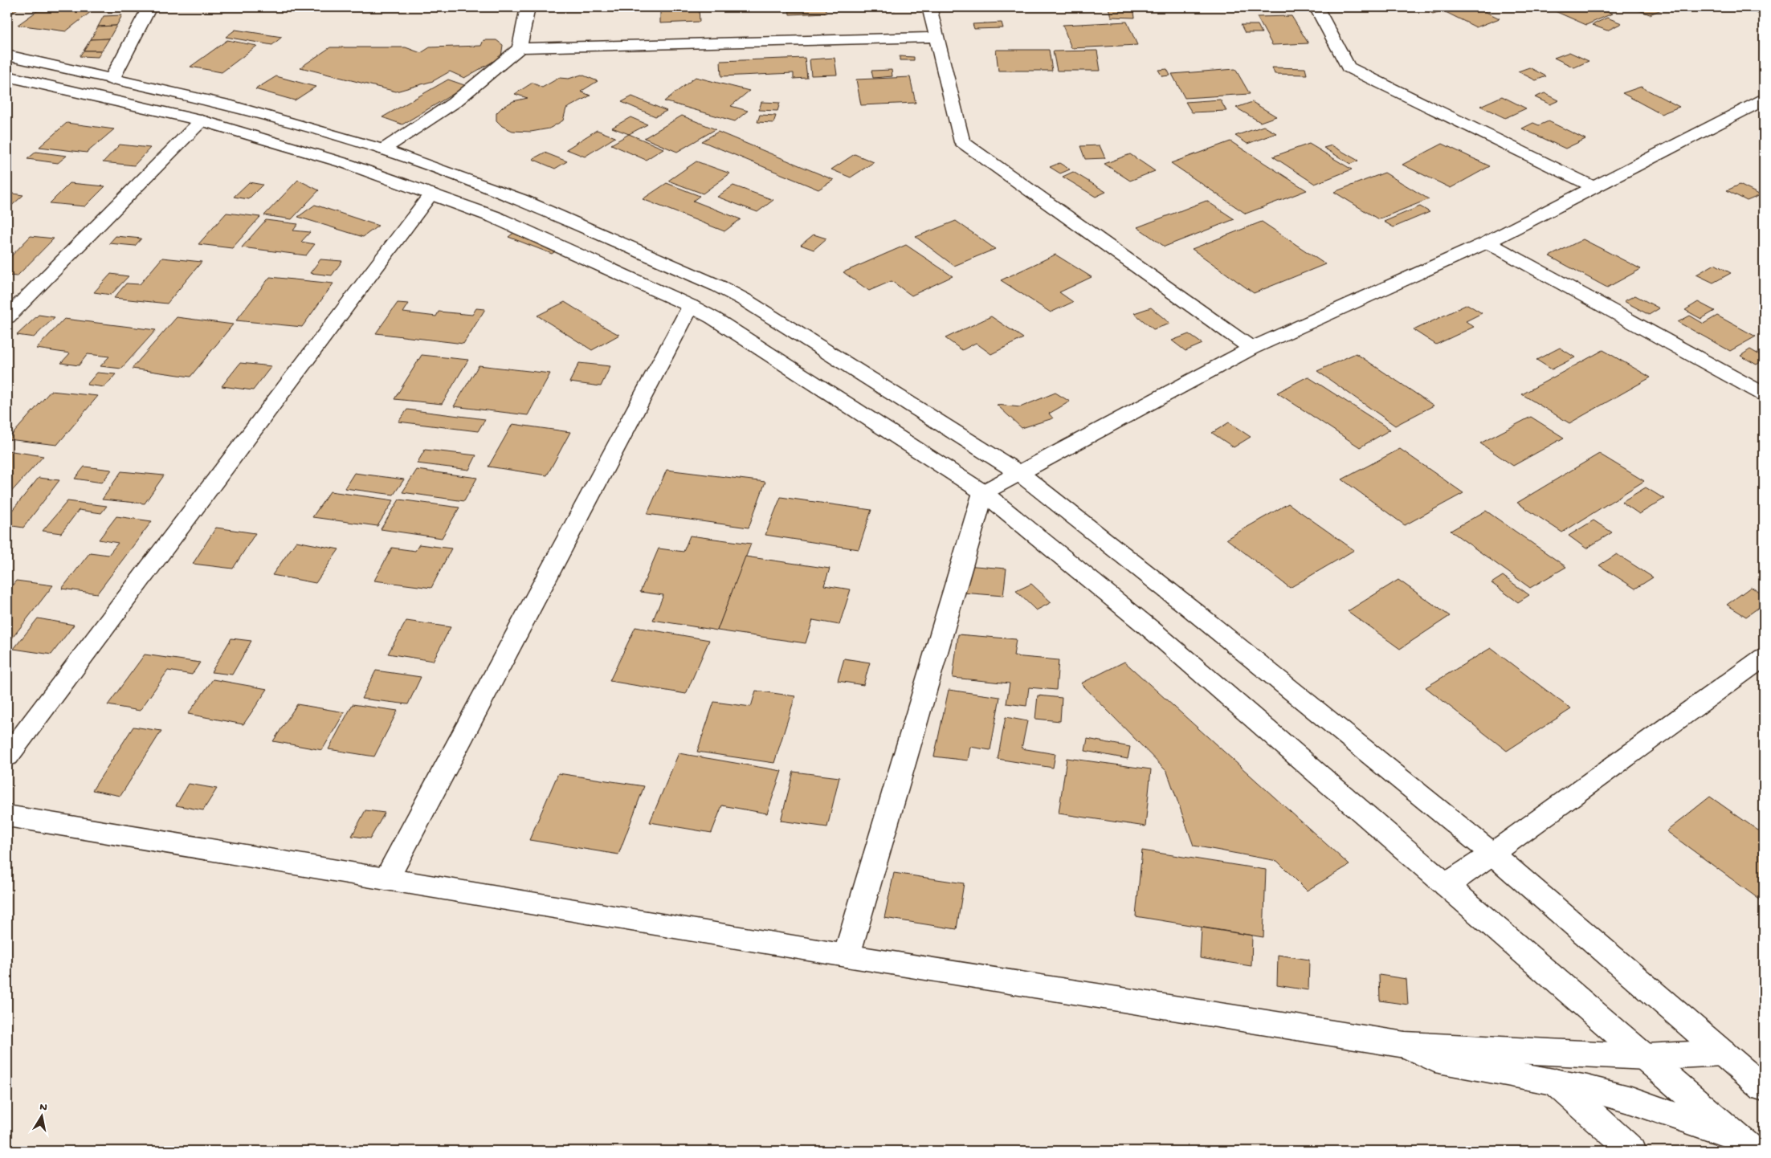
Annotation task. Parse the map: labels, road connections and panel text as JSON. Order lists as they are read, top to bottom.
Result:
{
  "north": "top"
}
